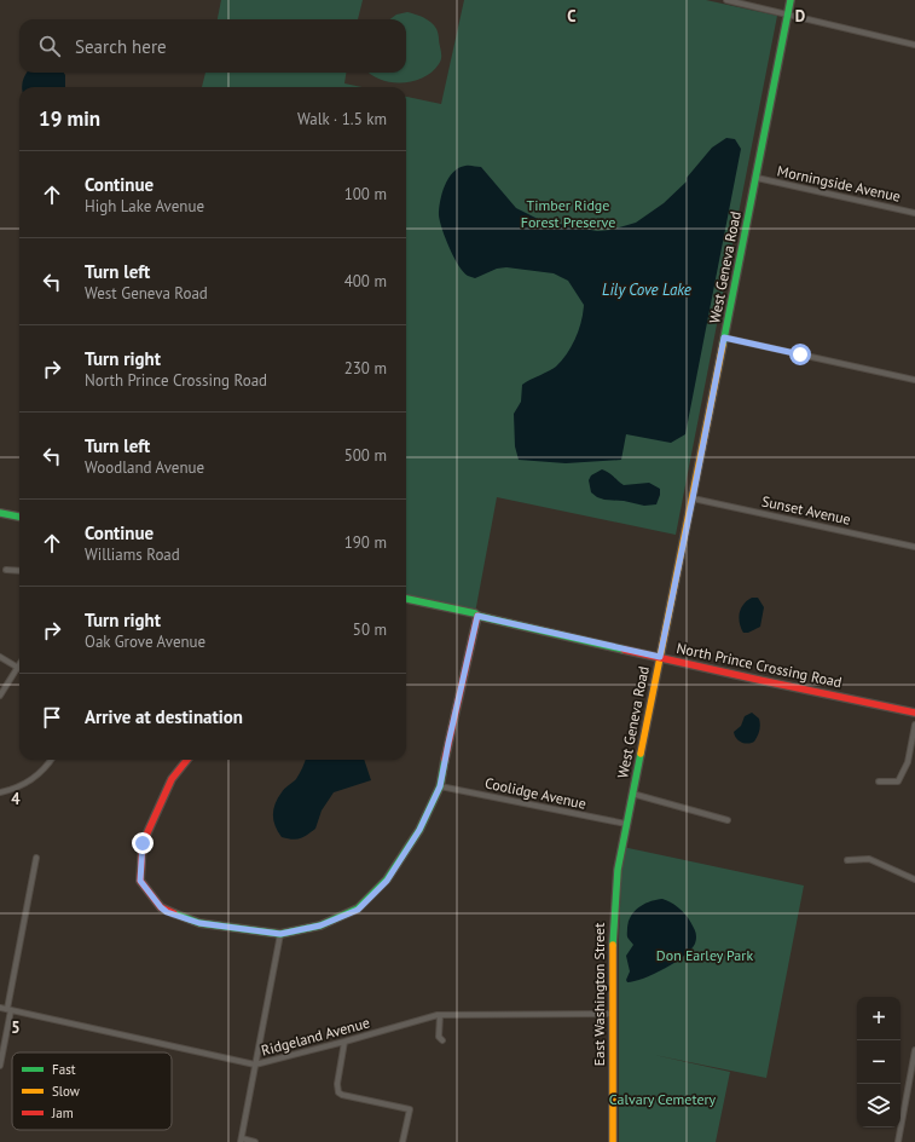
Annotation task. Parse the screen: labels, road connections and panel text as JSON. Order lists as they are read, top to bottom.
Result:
{
  "streets": {
    "street": [
      "Morningside Avenue",
      "West Geneva Road",
      "Sunset Avenue",
      "North Prince Crossing Road",
      "Coolidge Avenue",
      "East Washington Street",
      "Ridgeland Avenue"
    ]
  },
  "crossings": [
    ["Morningside Avenue", "West Geneva Road"],
    ["West Geneva Road", "Sunset Avenue"],
    ["West Geneva Road", "North Prince Crossing Road"],
    ["West Geneva Road", "Coolidge Avenue"],
    ["West Geneva Road", "East Washington Street"],
    ["East Washington Street", "Ridgeland Avenue"]
  ],
  "water": ["Lily Cove Lake"],
  "parks": ["Timber Ridge Forest Preserve", "Don Earley Park", "Calvary Cemetery"],
  "legend": ["Fast", "Slow", "Jam"],
  "page": {
    "search": "Search here",
    "heading": ["19 min", "Walk · 1.5 km"],
    "list": [
      ["Continue", "High Lake Avenue", "100 m"],
      ["Turn left", "West Geneva Road", "400 m"],
      ["Turn right", "North Prince Crossing Road", "230 m"],
      ["Turn left", "Woodland Avenue", "500 m"],
      ["Continue", "Williams Road", "190 m"],
      ["Turn right", "Oak Grove Avenue", "50 m"],
      "Arrive at destination"
    ],
    "map_buttons": ["+", "−"]
  },
  "grid": {
    "columns": ["C", "D"],
    "rows": ["4", "5"]
  }
}
